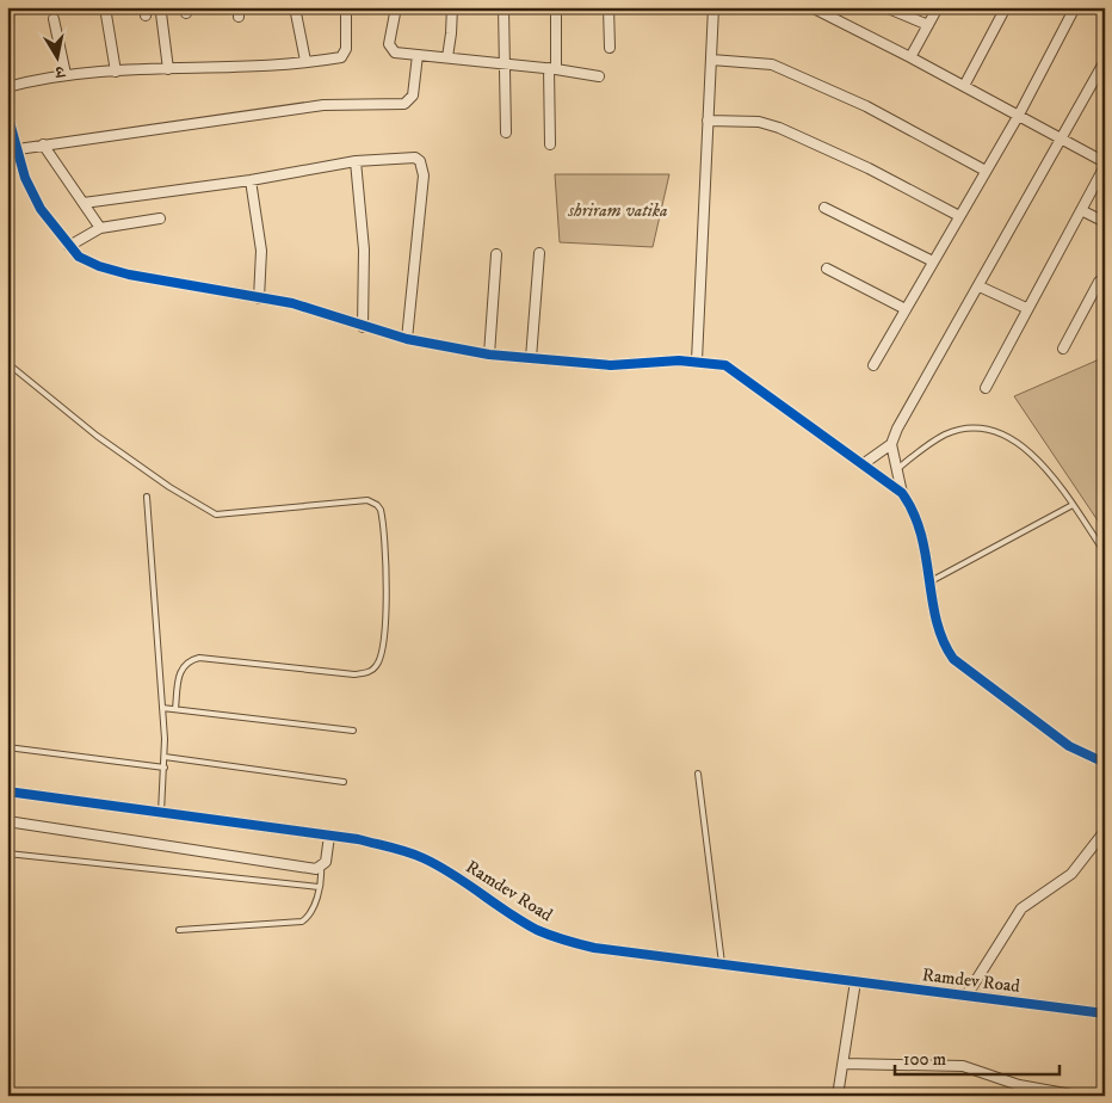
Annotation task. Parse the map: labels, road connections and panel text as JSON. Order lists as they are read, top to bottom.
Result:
{
  "streets": {
    "street": ["Ramdev Road"]
  },
  "parks": ["shriram vatika"],
  "scale_bar": "100 m",
  "north": "bottom"
}
